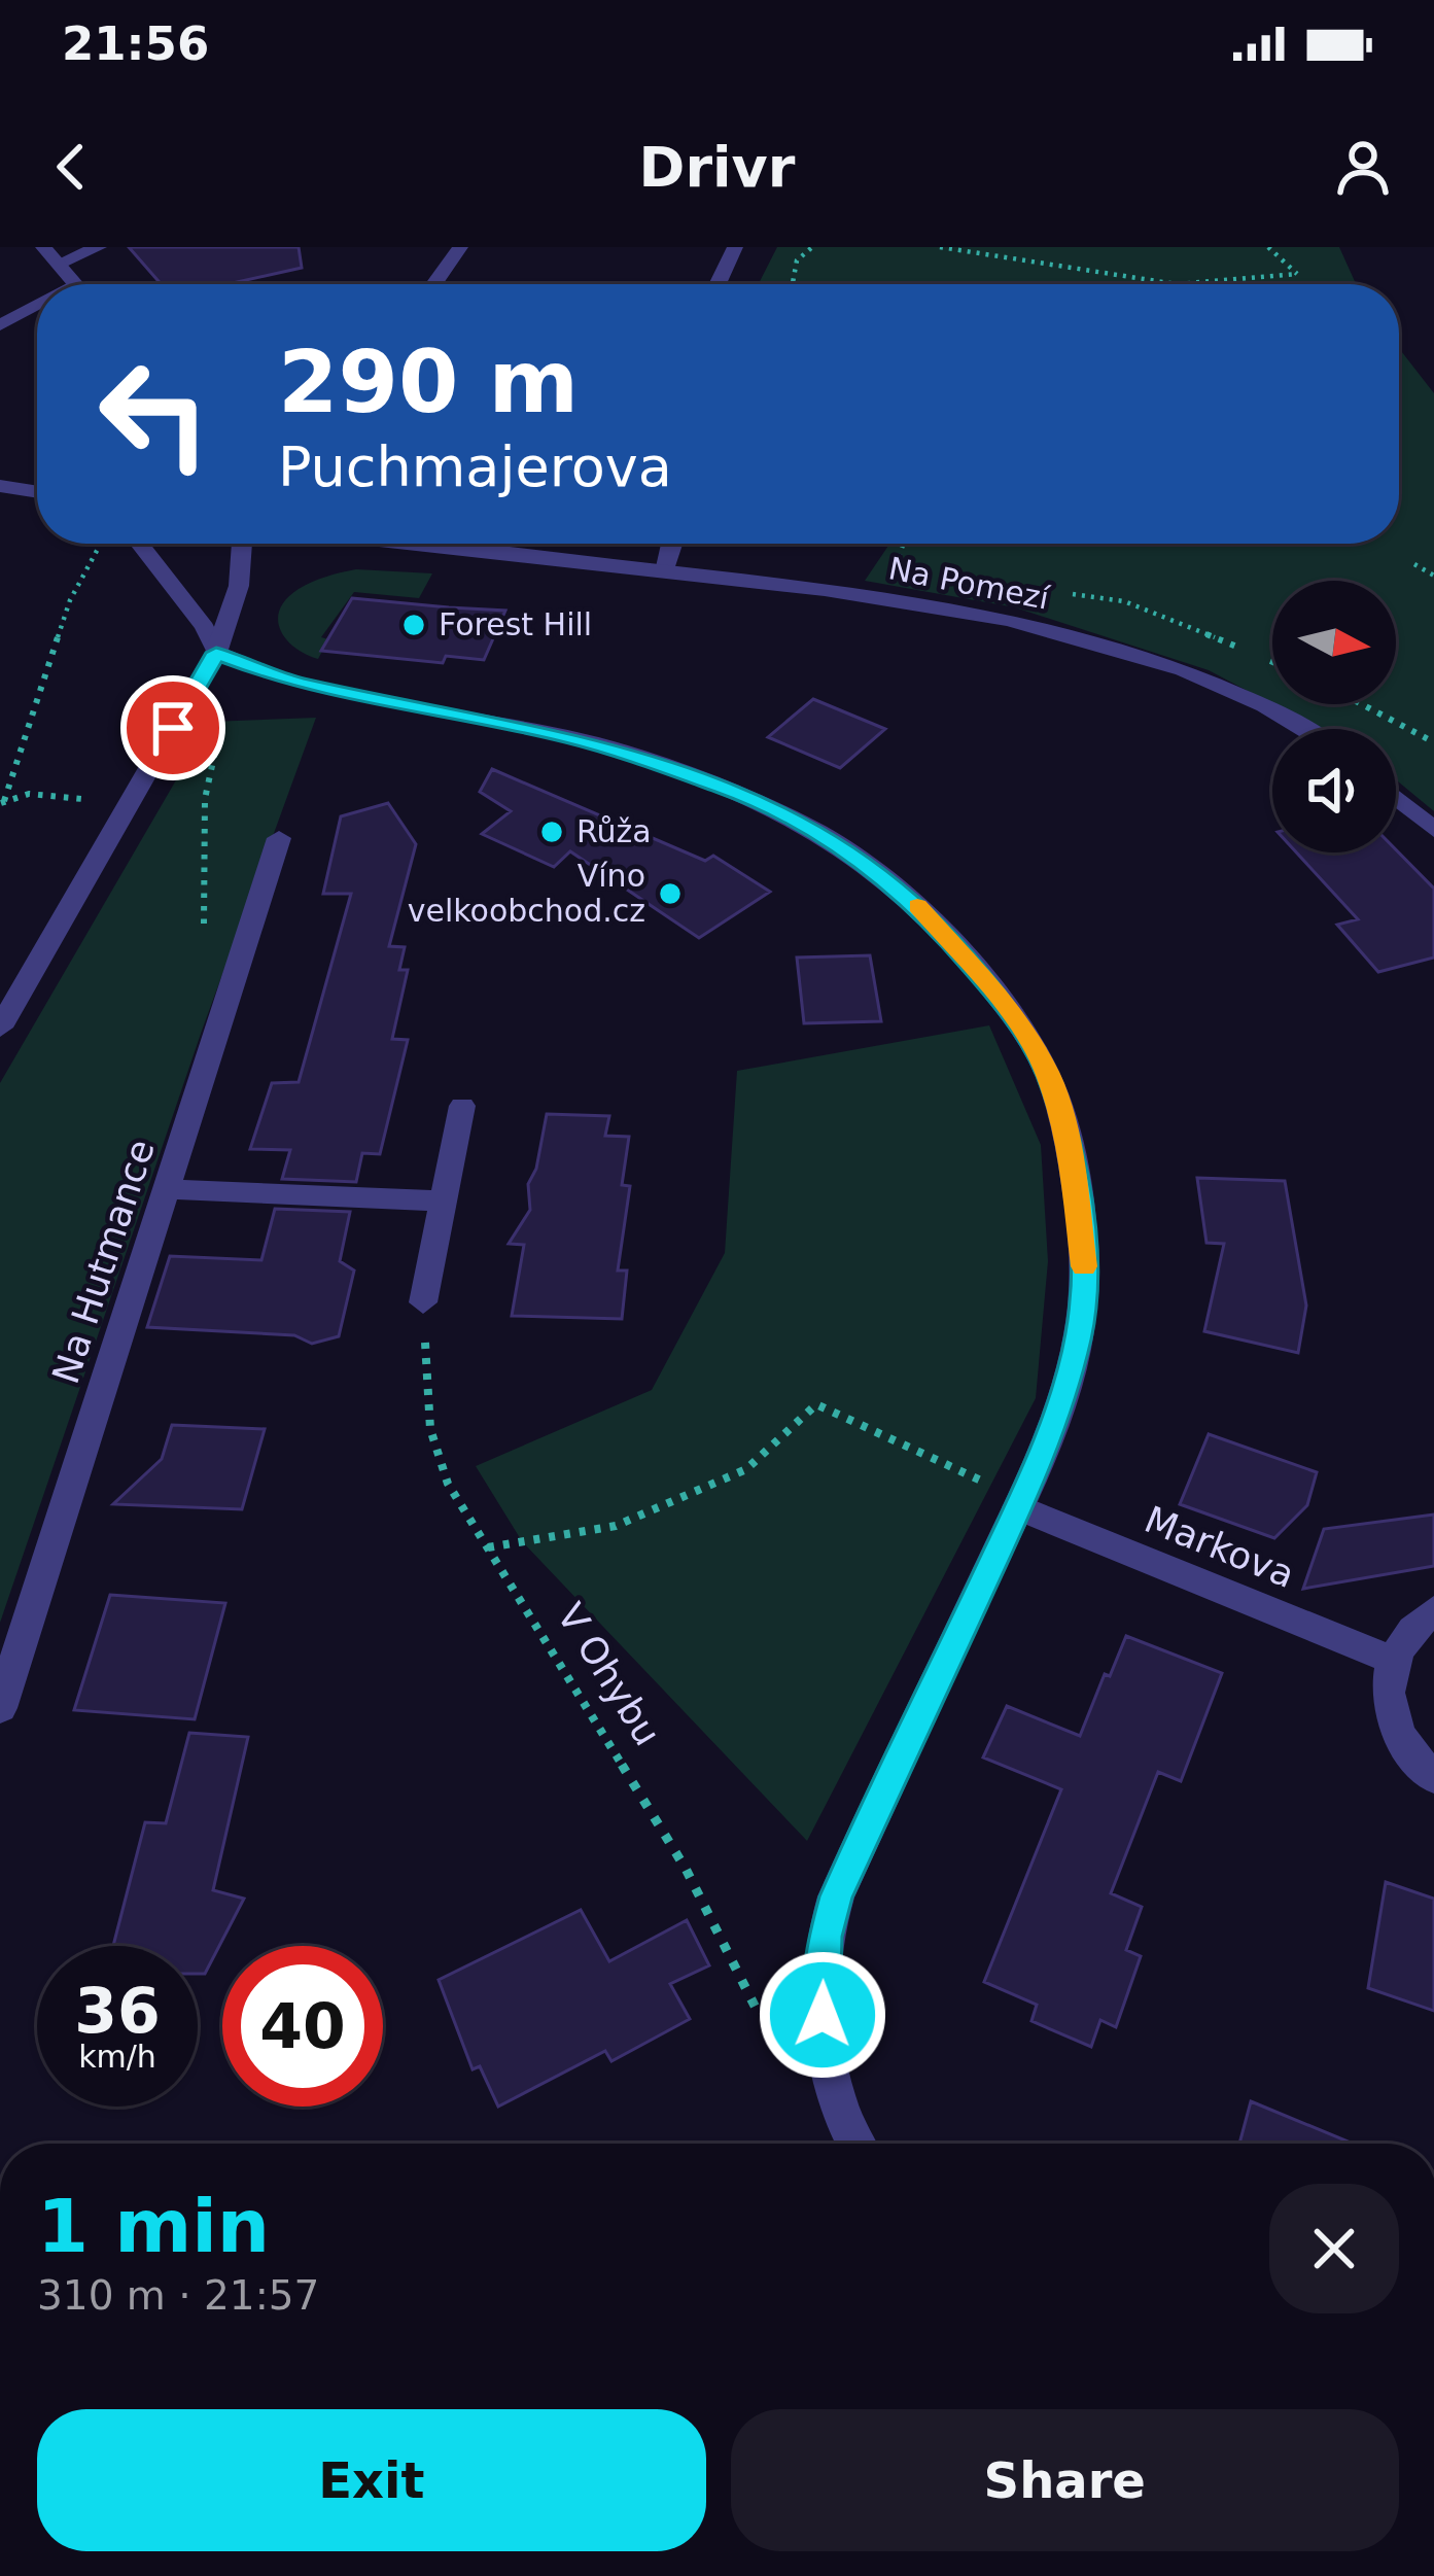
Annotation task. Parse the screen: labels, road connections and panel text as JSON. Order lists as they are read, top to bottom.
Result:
{
  "streets": {
    "street": ["Na Pomezí", "Na Hutmance", "Markova"],
    "path": ["V Ohybu"]
  },
  "places": ["Forest Hill", "Růža", "Víno velkoobchod.cz"],
  "north": "right",
  "page": {
    "status": "21:56",
    "header": "Drivr",
    "turn": ["290 m", "Puchmajerova"],
    "speed": "36 km/h",
    "limit": "40",
    "heading": ["1 min", "310 m · 21:57"],
    "buttons": ["Exit", "Share"]
  }
}
